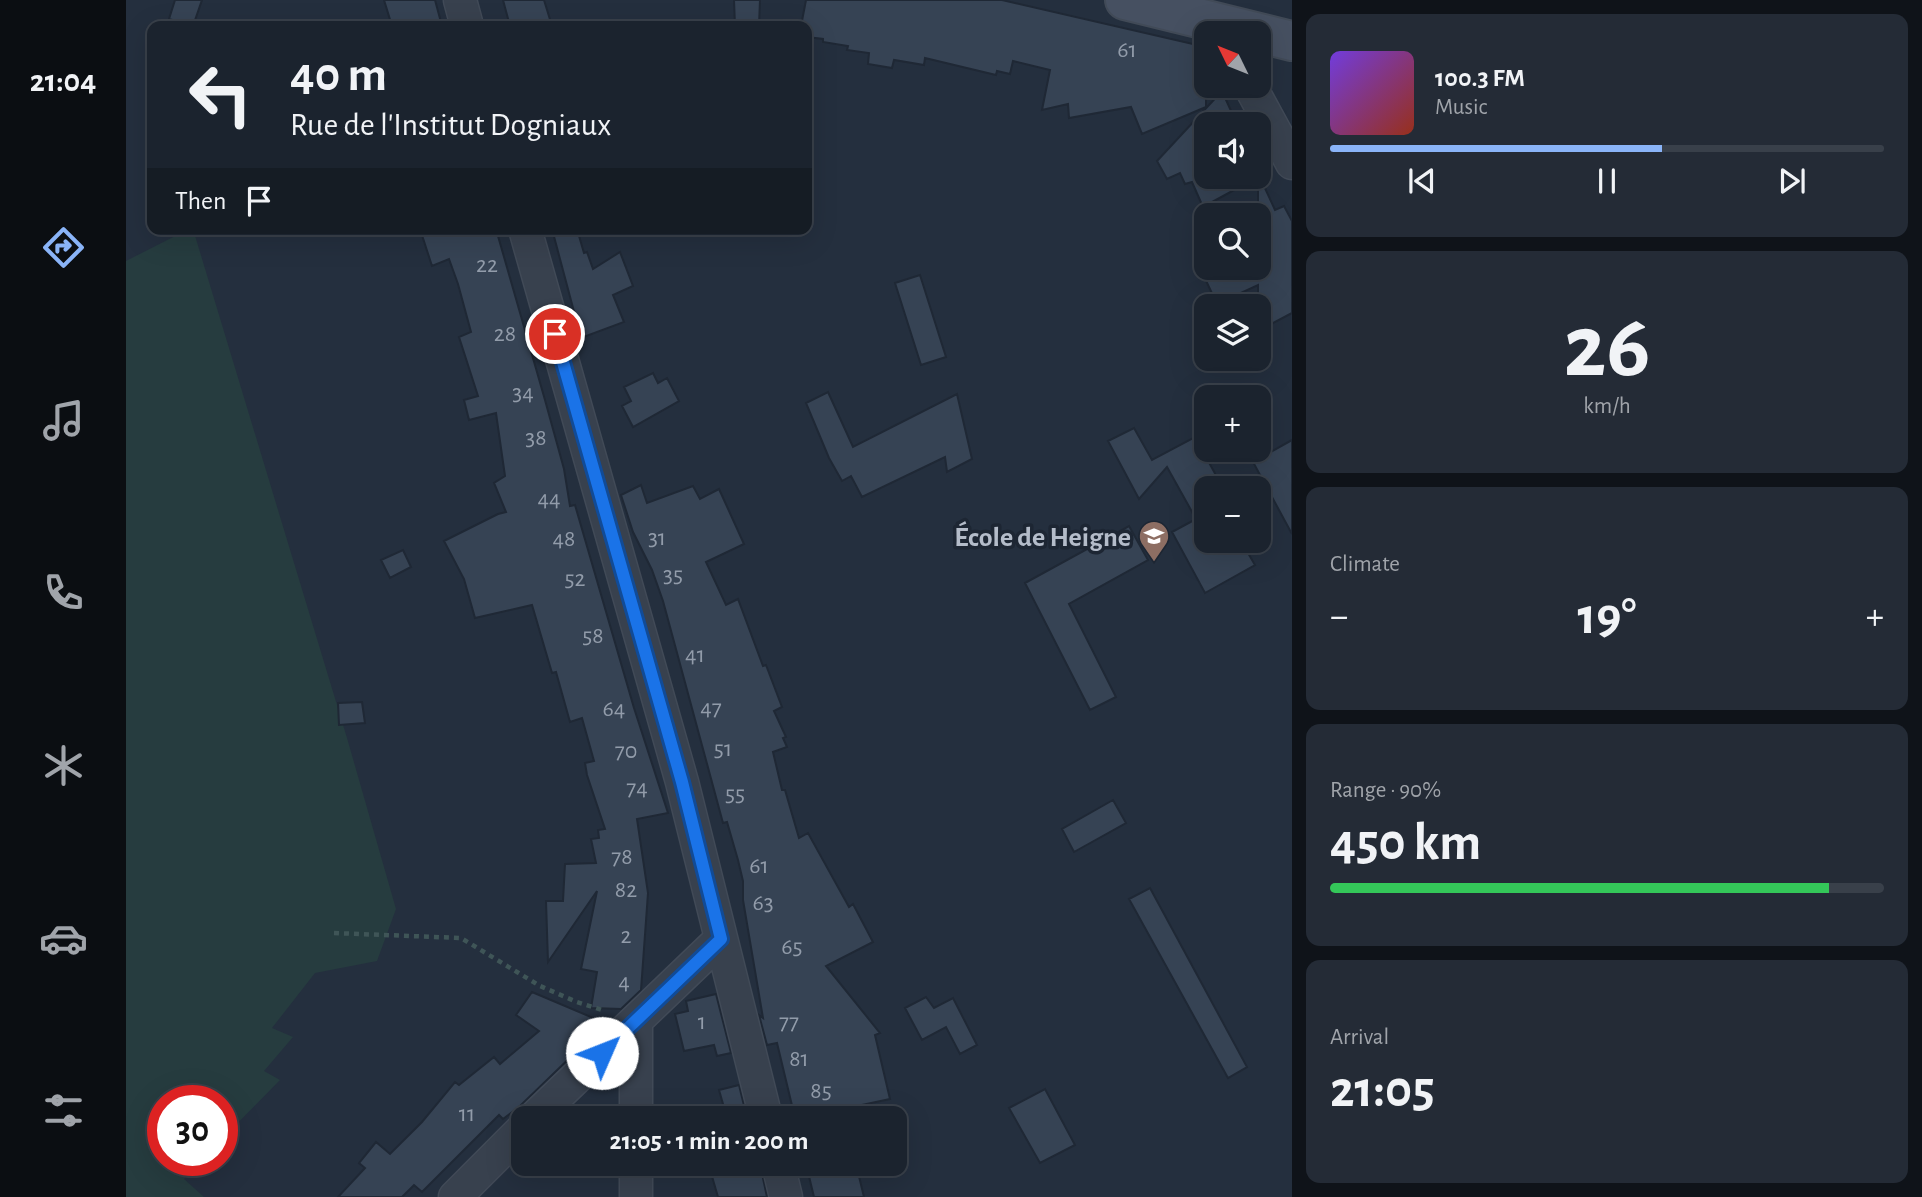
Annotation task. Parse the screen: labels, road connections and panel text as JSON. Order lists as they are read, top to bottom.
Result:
{
  "places": {
    "school or university": ["École de Heigne"]
  },
  "house_numbers": [
    "61",
    "22",
    "28",
    "34",
    "38",
    "44",
    "31",
    "48",
    "35",
    "52",
    "58",
    "41",
    "47",
    "64",
    "51",
    "70",
    "74",
    "55",
    "78",
    "61",
    "82",
    "63",
    "2",
    "65",
    "4",
    "1",
    "77",
    "81",
    "85",
    "11"
  ],
  "north": "top left",
  "page": {
    "tabs": "21:04",
    "map_buttons": ["+", "−"],
    "turn": ["40 m", "Rue de l'Institut Dogniaux"],
    "song": ["100.3 FM", "Music"],
    "then": "Then",
    "tile": [
      ["26", "km/h"],
      "Climate",
      ["Range · 90%", "450 km"],
      ["Arrival", "21:05"]
    ],
    "heat": ["−", "19°", "+"],
    "limit": "30",
    "trip": "21:05 · 1 min · 200 m"
  }
}
